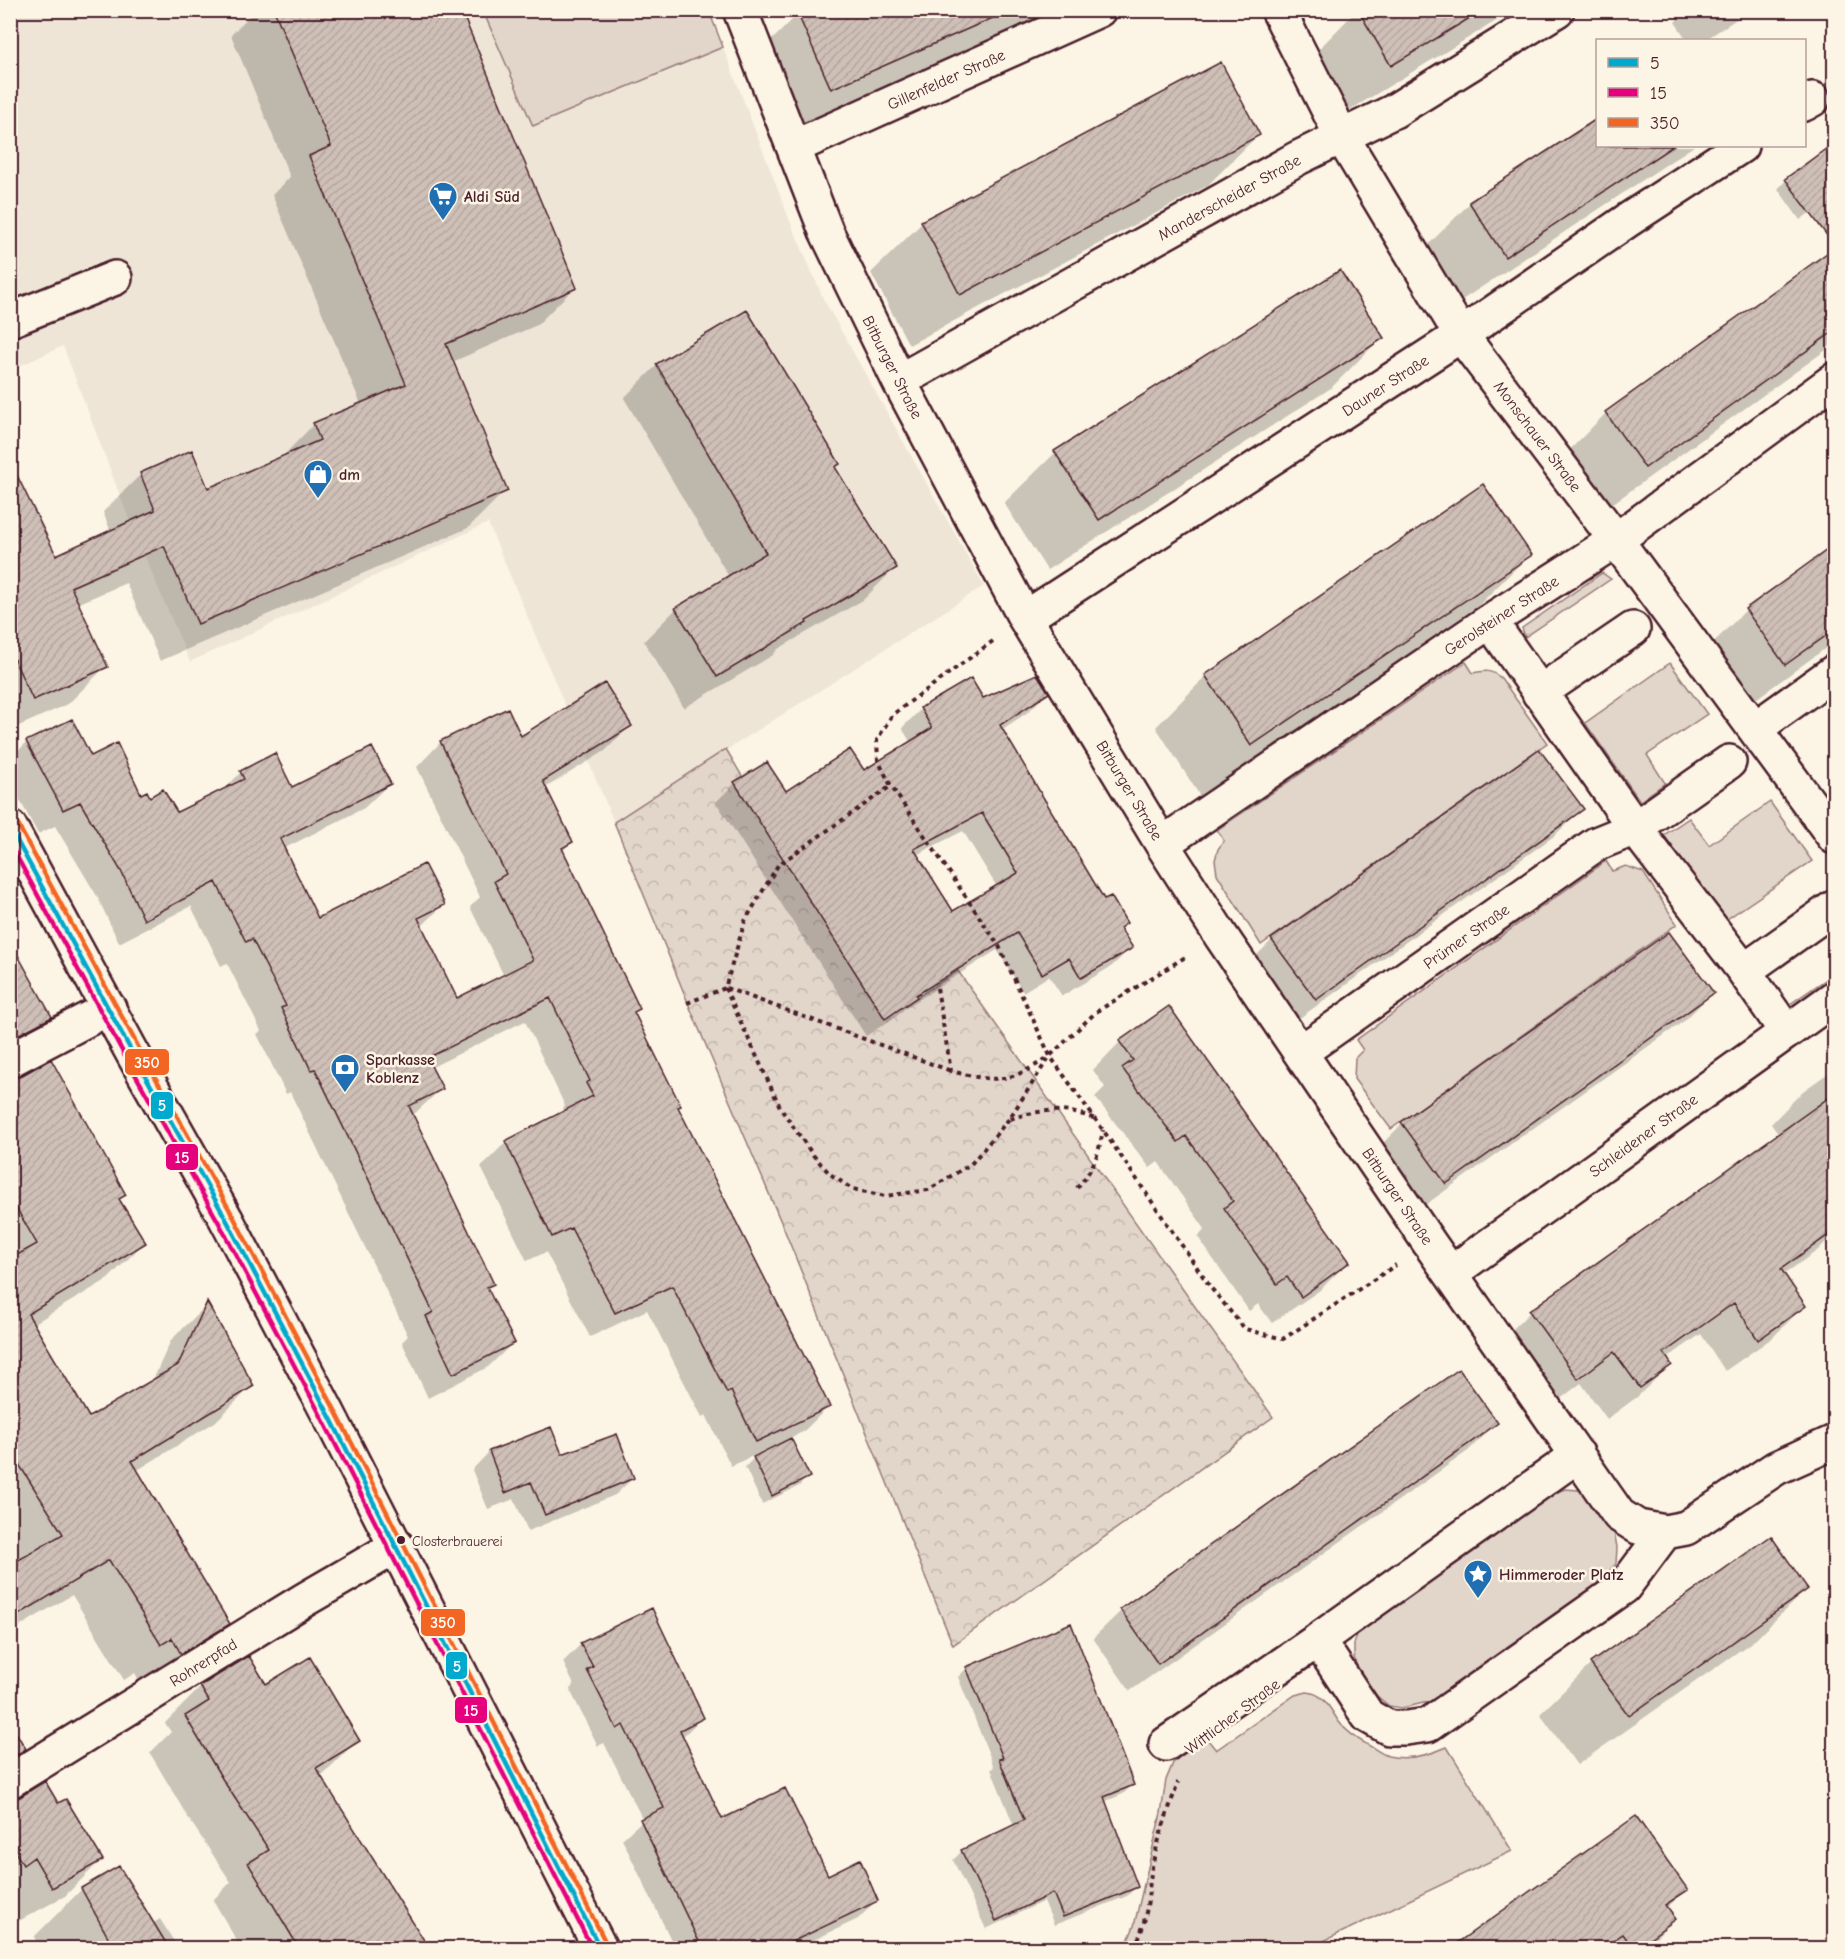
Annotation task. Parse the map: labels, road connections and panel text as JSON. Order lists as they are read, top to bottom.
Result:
{
  "streets": {
    "street": [
      "Gillenfelder Straße",
      "Manderscheider Straße",
      "Bitburger Straße",
      "Dauner Straße",
      "Monschauer Straße",
      "Gerolsteiner Straße",
      "Prümer Straße",
      "Schleidener Straße",
      "Rohrerpfad"
    ]
  },
  "crossings": [
    ["Gillenfelder Straße", "Bitburger Straße"],
    ["Manderscheider Straße", "Bitburger Straße"],
    ["Manderscheider Straße", "Monschauer Straße"],
    ["Bitburger Straße", "Dauner Straße"],
    ["Bitburger Straße", "Gerolsteiner Straße"],
    ["Bitburger Straße", "Prümer Straße"],
    ["Bitburger Straße", "Schleidener Straße"],
    ["Dauner Straße", "Monschauer Straße"],
    ["Monschauer Straße", "Gerolsteiner Straße"]
  ],
  "places": {
    "supermarket": ["Aldi Süd"],
    "shop": ["dm"],
    "bank": ["Sparkasse Koblenz"],
    "other": ["Closterbrauerei"],
    "place": ["Himmeroder Platz"]
  },
  "lines": ["transit line 350", "transit line 5", "transit line 15"],
  "legend": ["5", "15", "350"]
}
